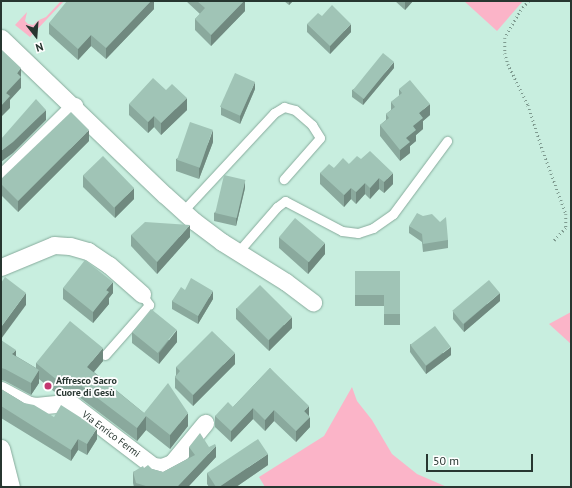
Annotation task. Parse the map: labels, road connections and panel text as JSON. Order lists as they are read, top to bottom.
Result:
{
  "streets": {
    "street": ["Via Enrico Fermi"]
  },
  "places": ["Affresco Sacro Cuore di Gesù"],
  "scale_bar": "50 m",
  "north": "bottom"
}
